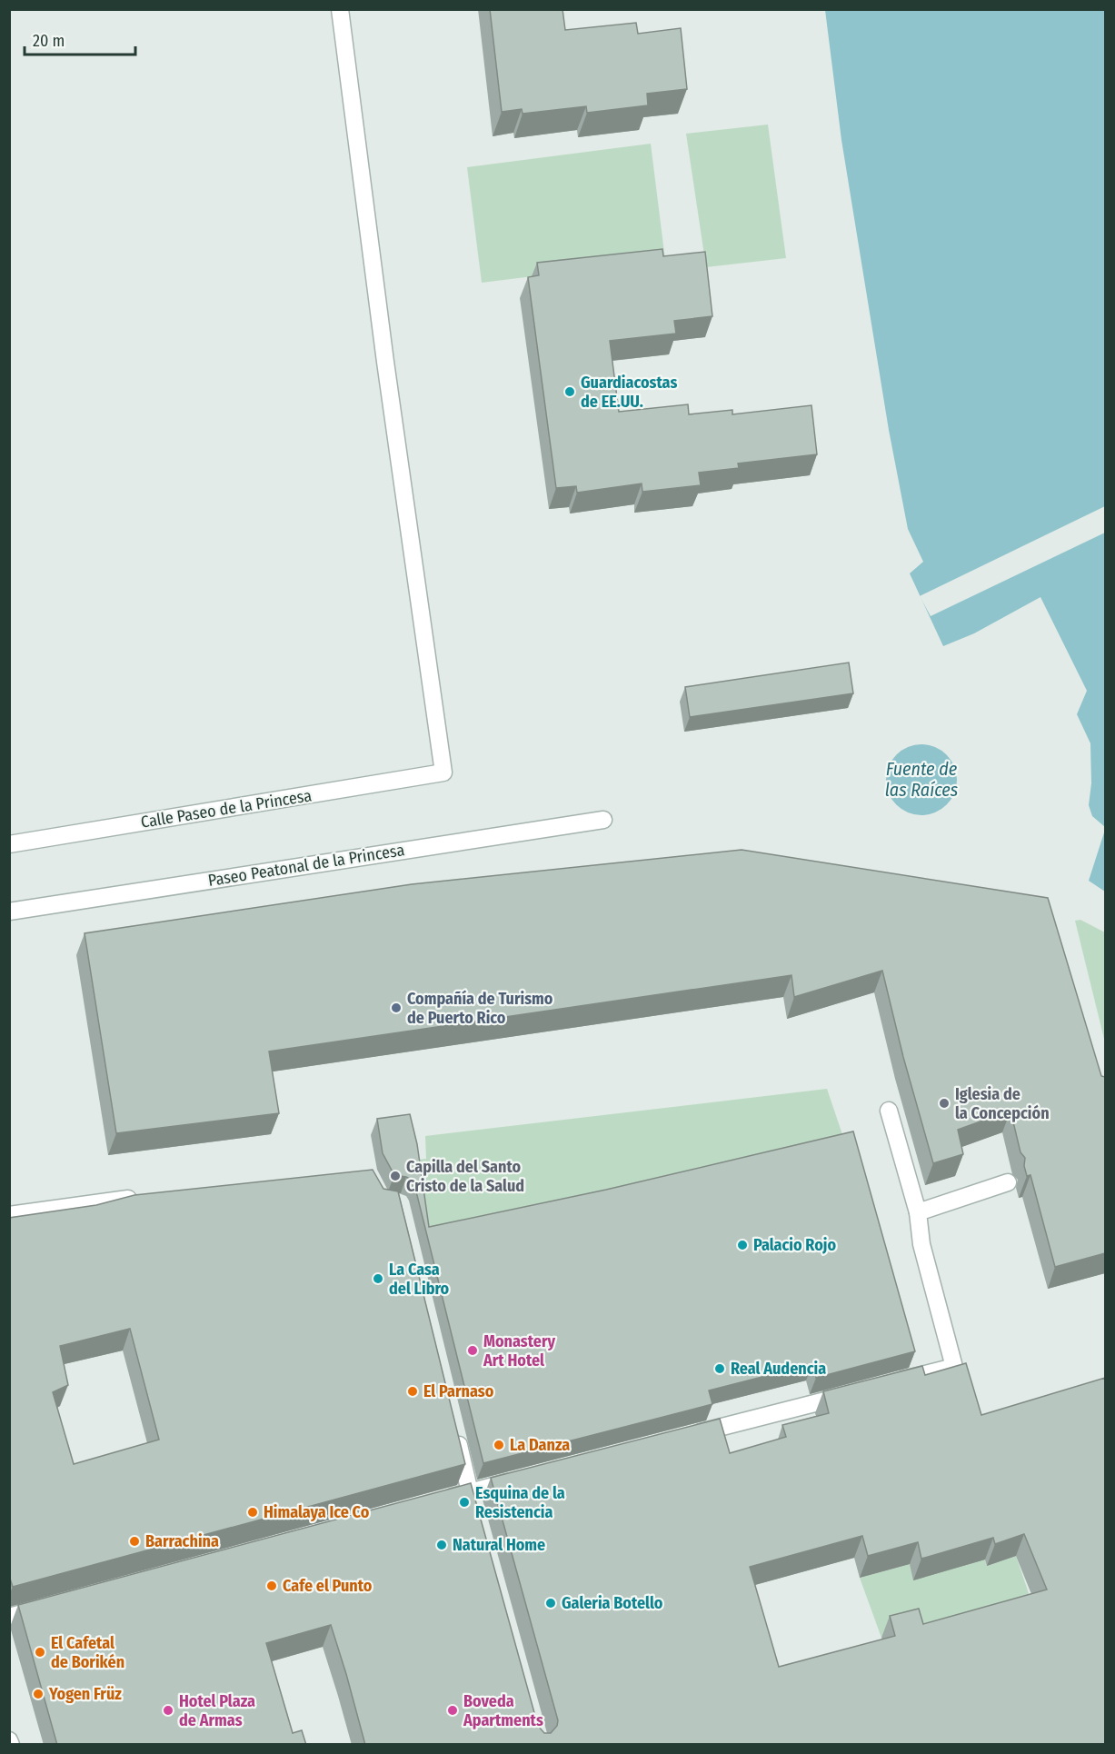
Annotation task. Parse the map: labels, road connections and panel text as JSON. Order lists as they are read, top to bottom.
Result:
{
  "streets": {
    "street": ["Calle Paseo de la Princesa", "Paseo Peatonal de la Princesa"]
  },
  "water": ["Fuente de las Raíces"],
  "places": [
    "Guardiacostas de EE.UU.",
    "Compañía de Turismo de Puerto Rico",
    "Iglesia de la Concepción",
    "Capilla del Santo Cristo de la Salud",
    "Palacio Rojo",
    "La Casa del Libro",
    "Monastery Art Hotel",
    "Real Audencia",
    "El Parnaso",
    "La Danza",
    "Esquina de la Resistencia",
    "Himalaya Ice Co",
    "Barrachina",
    "Natural Home",
    "Cafe el Punto",
    "Galeria Botello",
    "El Cafetal de Borikén",
    "Yogen Früz",
    "Hotel Plaza de Armas",
    "Boveda Apartments"
  ],
  "scale_bar": "20 m"
}
